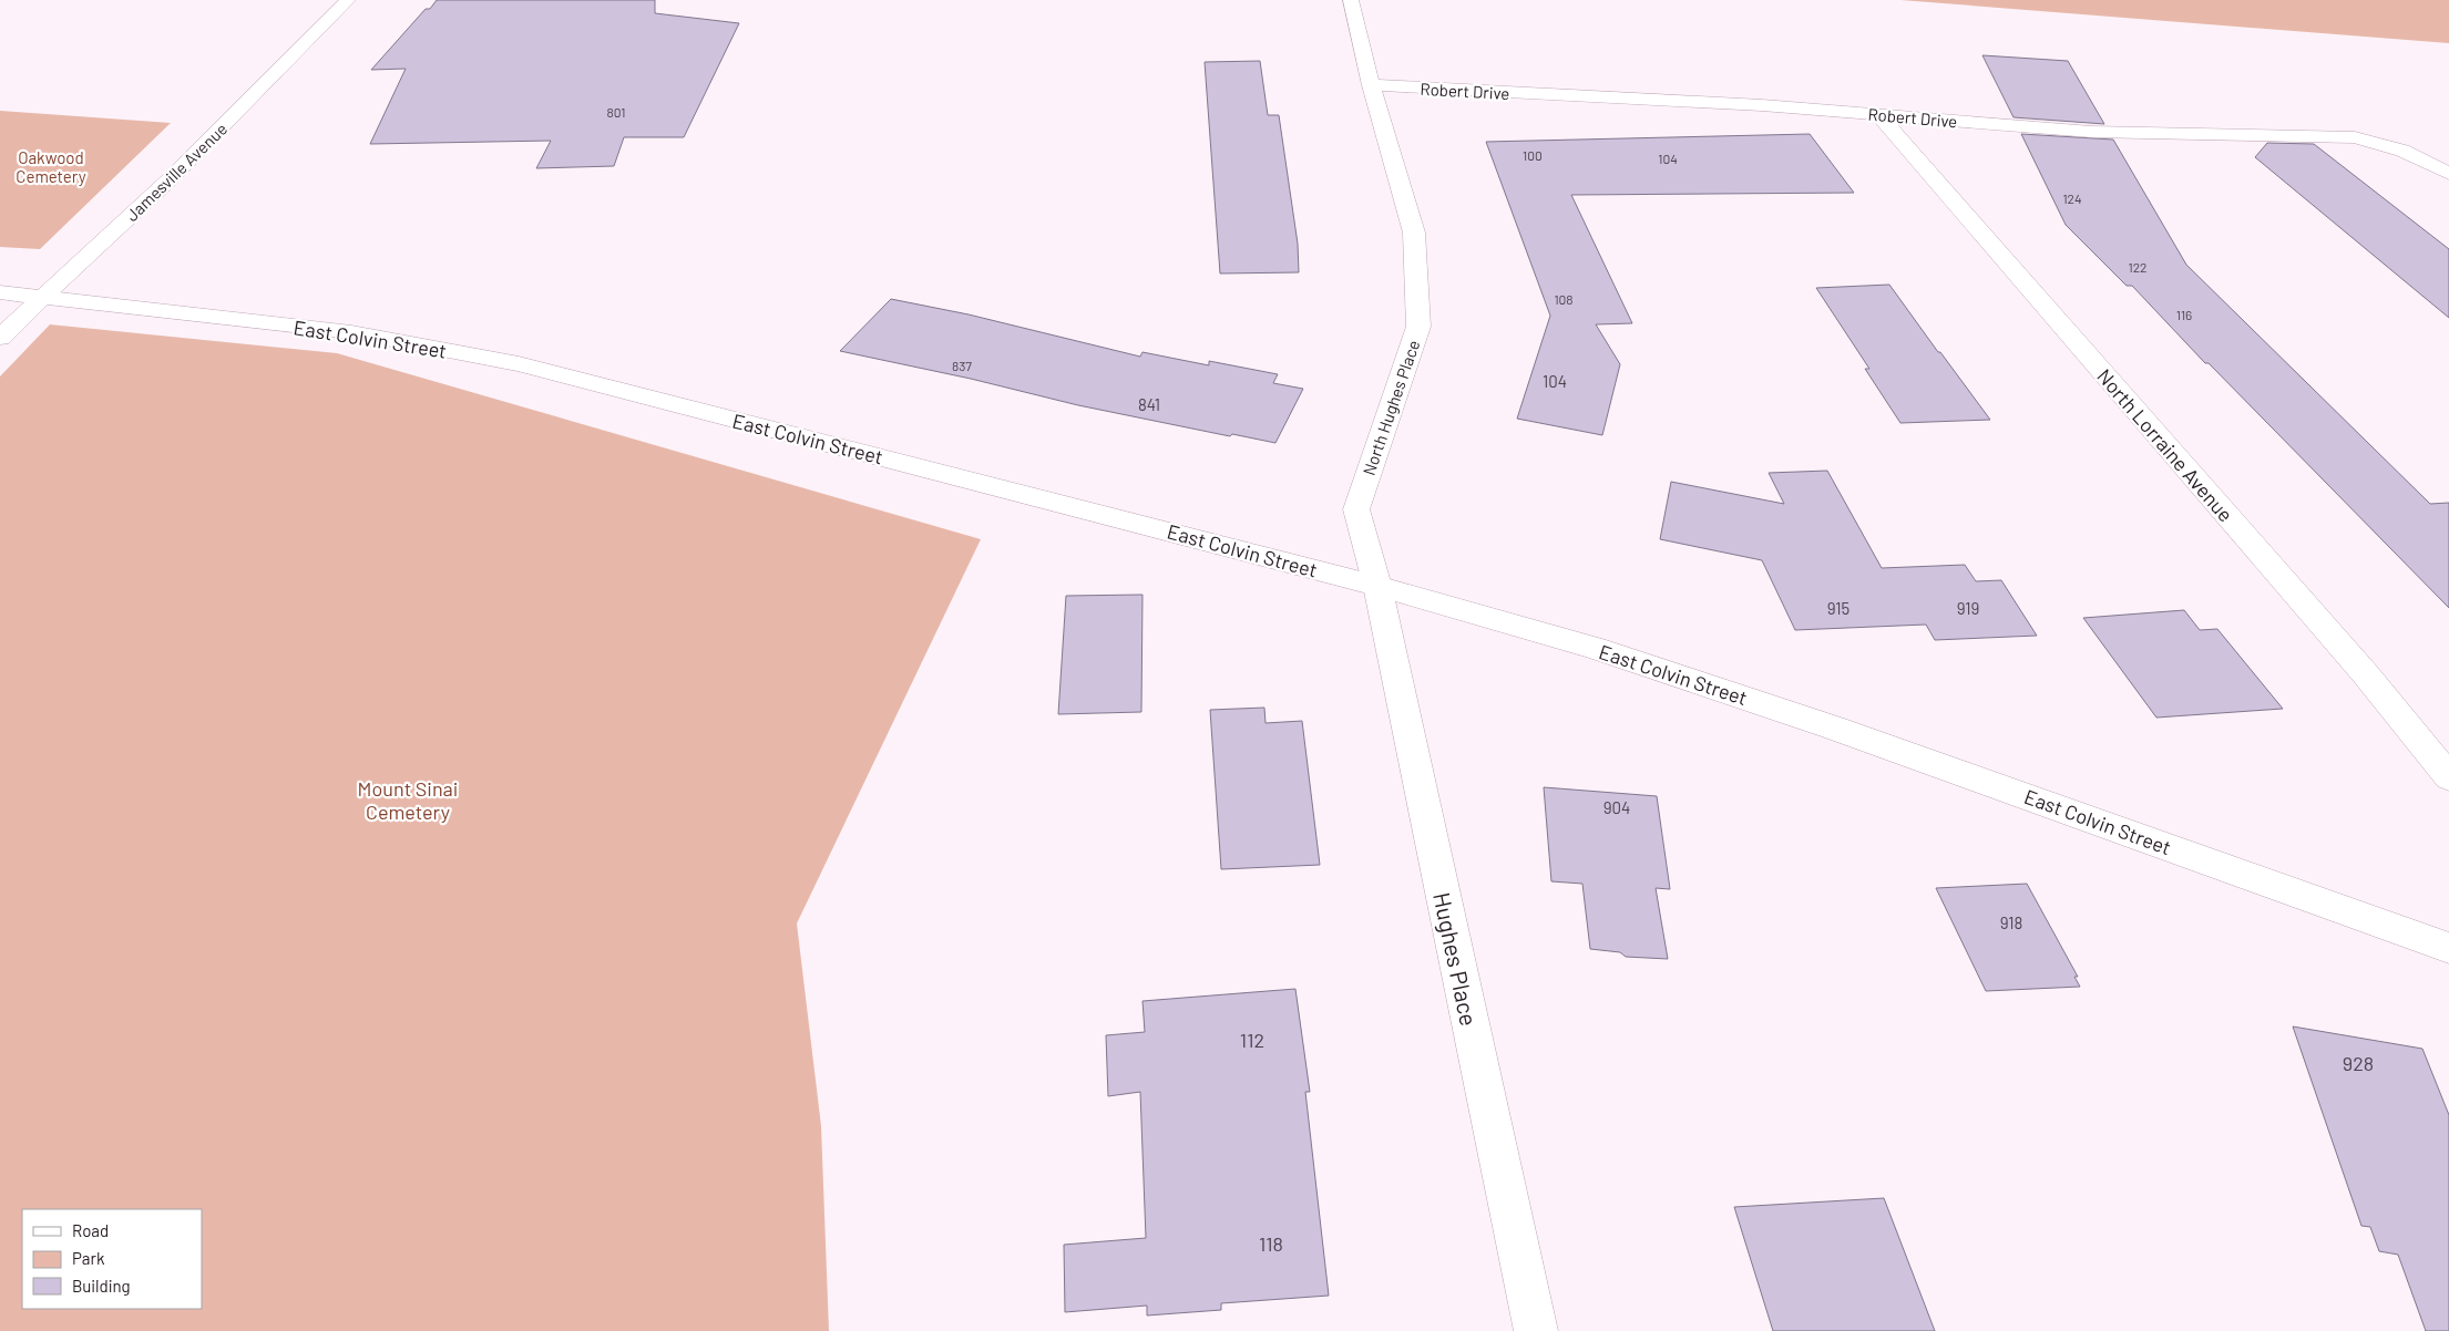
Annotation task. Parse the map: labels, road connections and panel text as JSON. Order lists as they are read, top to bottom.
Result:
{
  "streets": {
    "street": [
      "Robert Drive",
      "Jamesville Avenue",
      "East Colvin Street",
      "North Hughes Place",
      "North Lorraine Avenue",
      "Hughes Place"
    ]
  },
  "crossings": [
    ["Robert Drive", "North Hughes Place"],
    ["Robert Drive", "North Lorraine Avenue"],
    ["Jamesville Avenue", "East Colvin Street"],
    ["East Colvin Street", "North Hughes Place"],
    ["East Colvin Street", "Hughes Place"],
    ["North Hughes Place", "Hughes Place"]
  ],
  "parks": ["Oakwood Cemetery", "Mount Sinai Cemetery"],
  "house_numbers": [
    "801",
    "100",
    "104",
    "124",
    "122",
    "108",
    "116",
    "837",
    "104",
    "841",
    "915",
    "919",
    "904",
    "918",
    "112",
    "928",
    "118"
  ],
  "legend": ["Road", "Park", "Building"]
}
